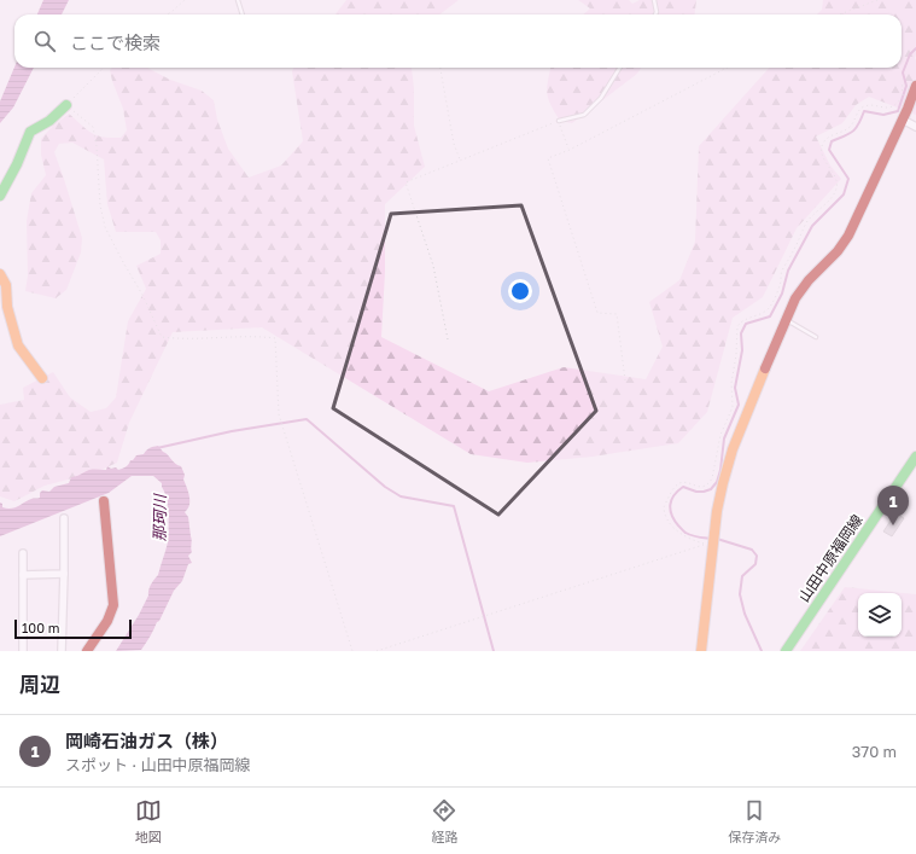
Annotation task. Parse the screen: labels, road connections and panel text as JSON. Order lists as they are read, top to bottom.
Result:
{
  "streets": {
    "street": ["山田中原福岡線"]
  },
  "water": ["那珂川"],
  "scale_bar": "100 m",
  "page": {
    "search": "ここで検索",
    "pins": "1",
    "scale": "100 m",
    "heading": "周辺",
    "list": [
      {
        "mark": "1",
        "name": "岡崎石油ガス（株）",
        "note": "スポット · 山田中原福岡線",
        "value": "370 m"
      }
    ],
    "nav": ["地図", "経路", "保存済み"]
  }
}
